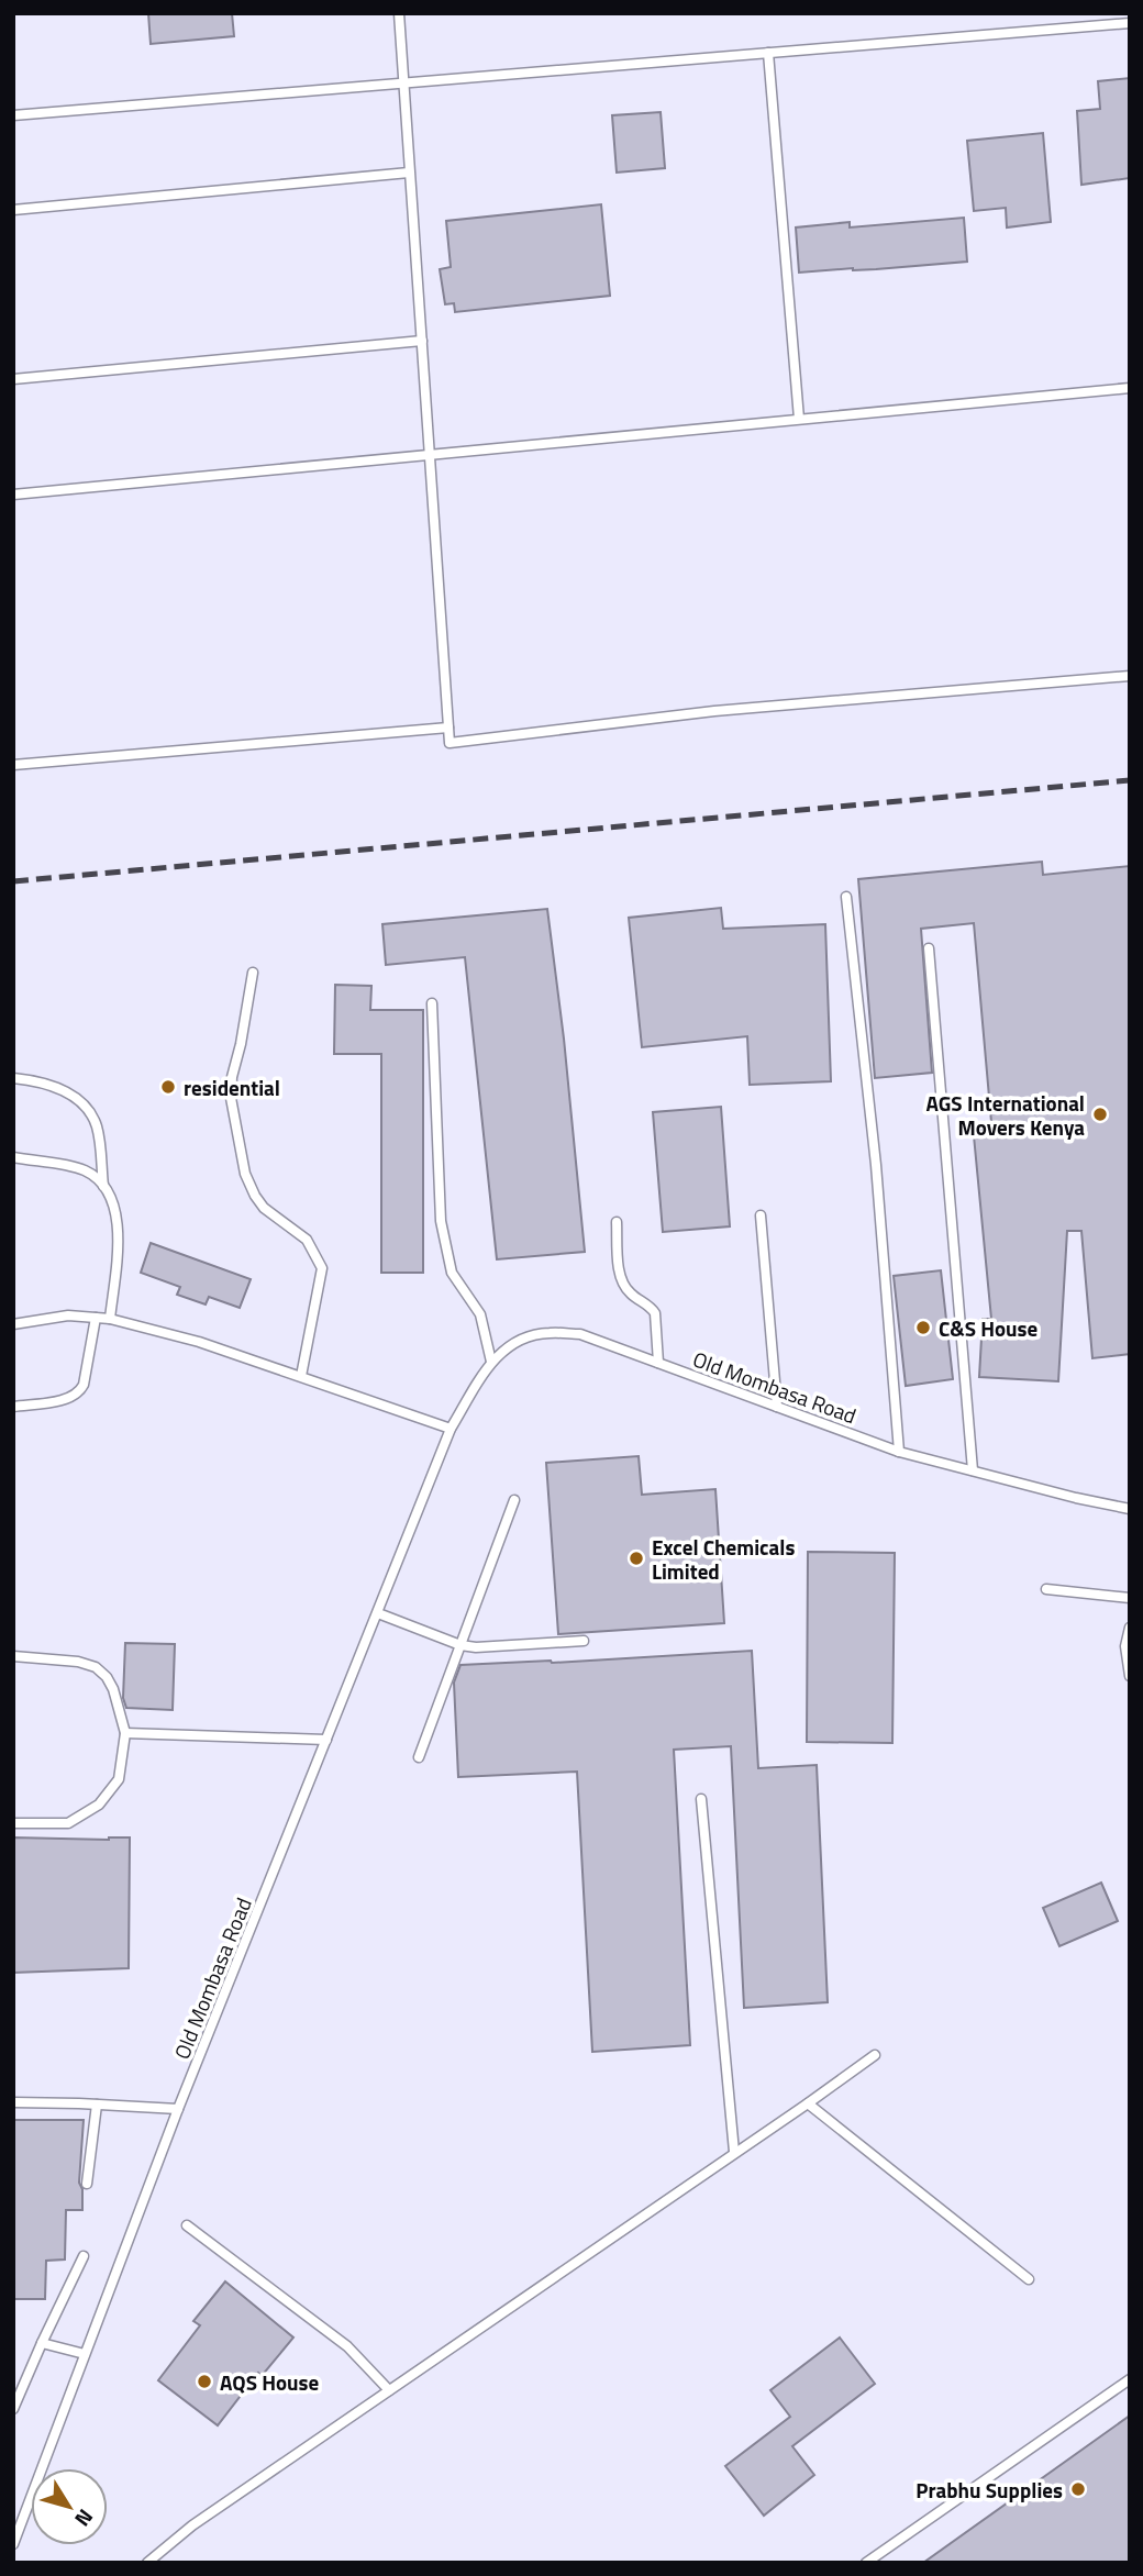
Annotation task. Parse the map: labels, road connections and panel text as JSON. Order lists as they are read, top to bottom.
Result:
{
  "streets": {
    "lane": ["Old Mombasa Road"]
  },
  "places": [
    "residential",
    "AGS International Movers Kenya",
    "C&S House",
    "Excel Chemicals Limited",
    "AQS House",
    "Prabhu Supplies"
  ],
  "north": "bottom right"
}
